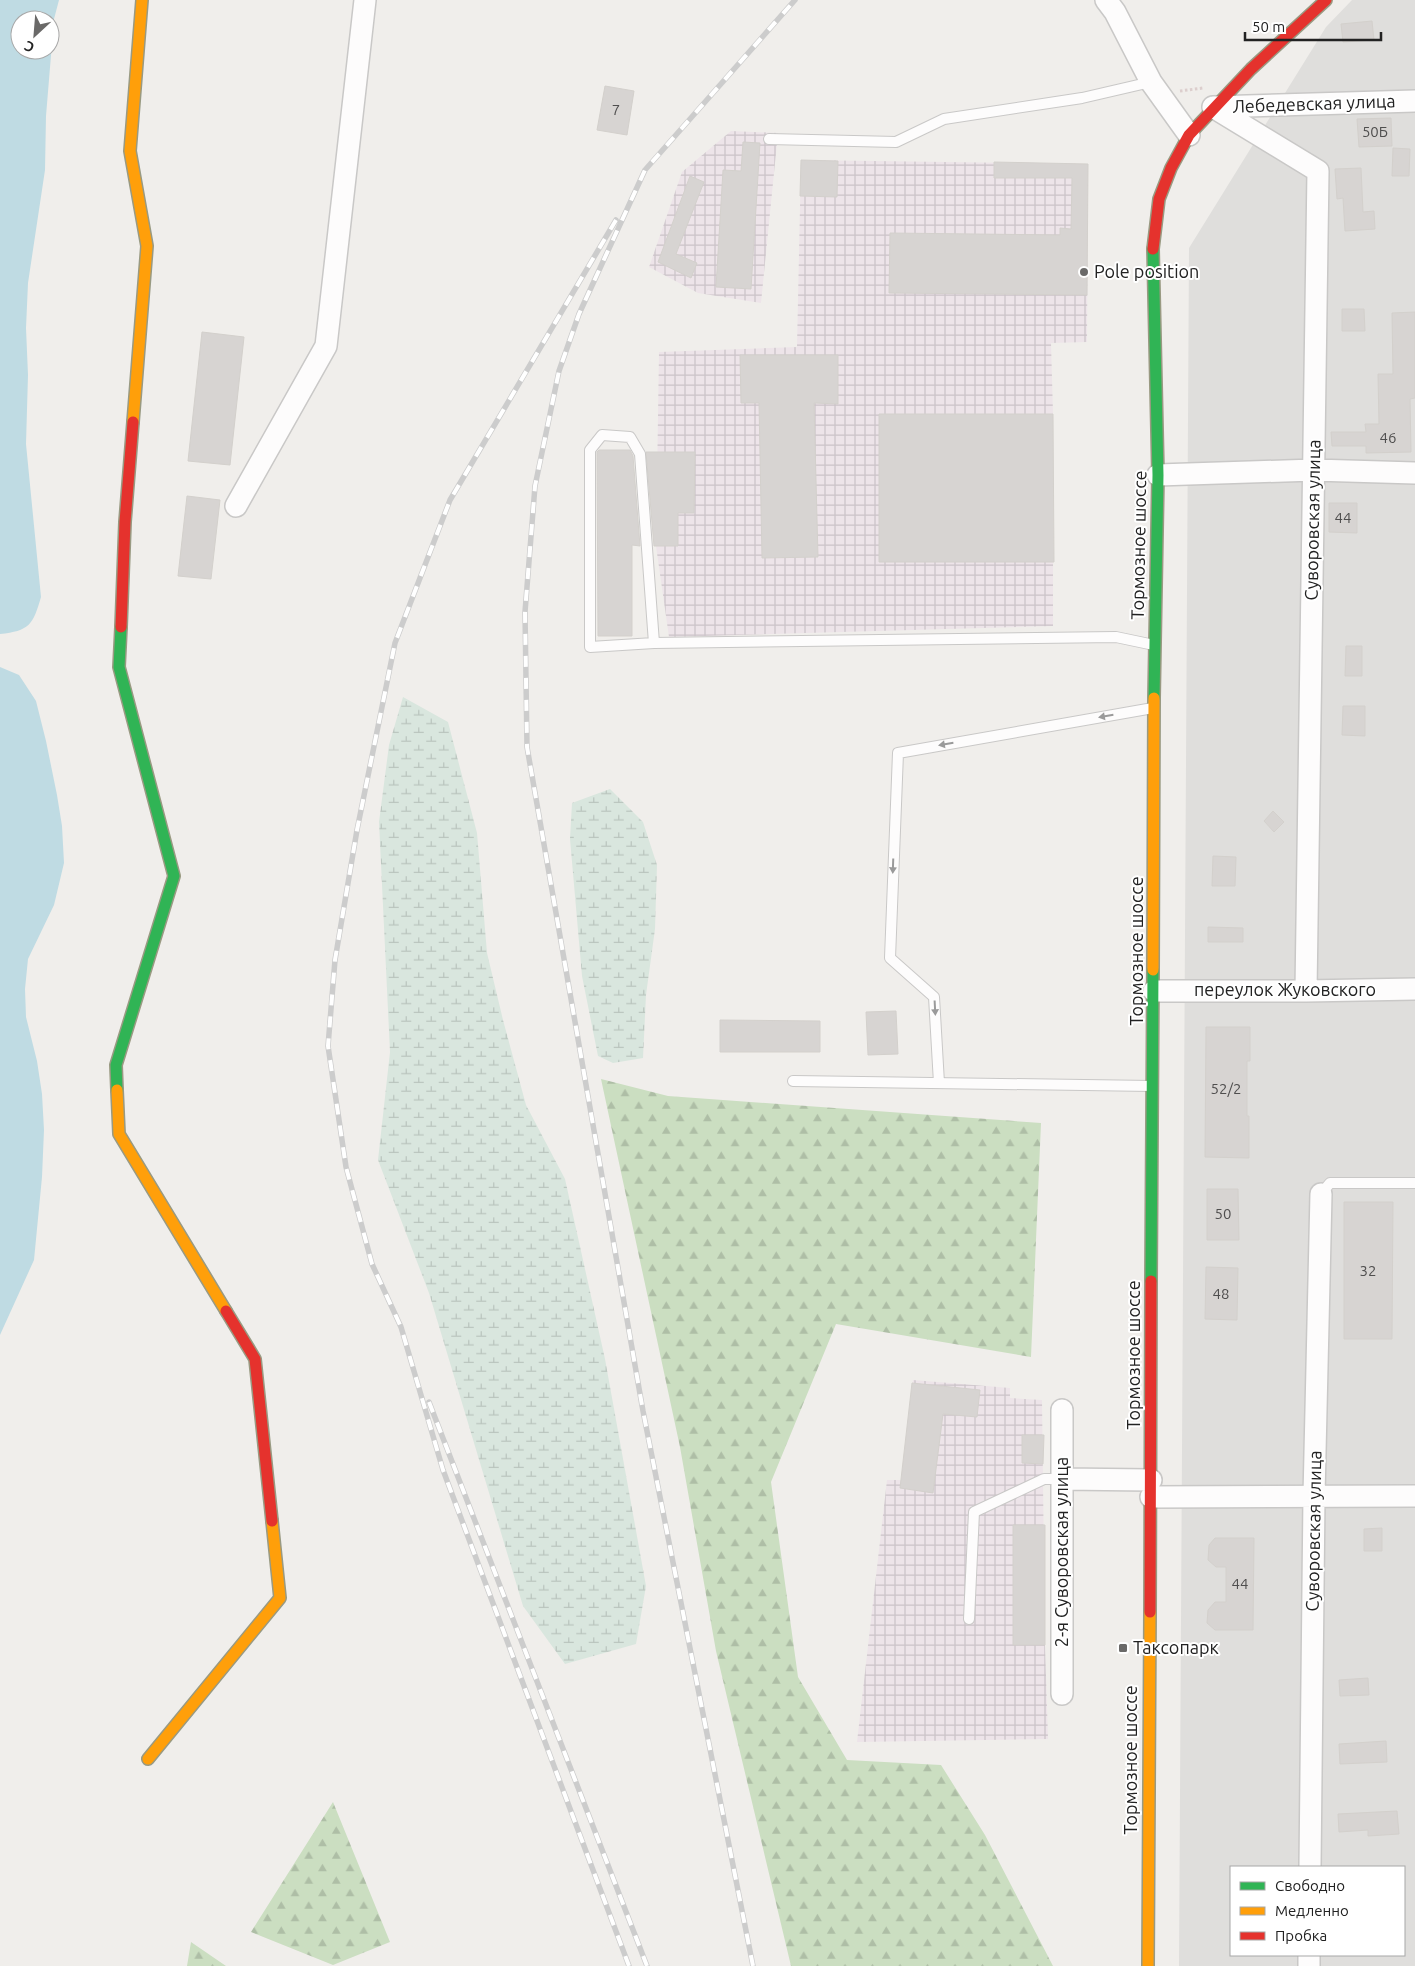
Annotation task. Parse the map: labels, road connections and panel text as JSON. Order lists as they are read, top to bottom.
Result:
{
  "streets": {
    "street": [
      "Лебедевская улица",
      "Суворовская улица",
      "Тормозное шоссе",
      "переулок Жуковского",
      "2-я Суворовская улица"
    ]
  },
  "crossings": [
    ["Лебедевская улица", "Суворовская улица"],
    ["Лебедевская улица", "Тормозное шоссе"],
    ["Суворовская улица", "Тормозное шоссе"],
    ["Суворовская улица", "переулок Жуковского"],
    ["Тормозное шоссе", "переулок Жуковского"]
  ],
  "places": {
    "other": ["Pole position"],
    "transit": ["Таксопарк"]
  },
  "house_numbers": [
    "7",
    "50Б",
    "46",
    "44",
    "52/2",
    "50",
    "32",
    "48",
    "44"
  ],
  "legend": ["Свободно", "Медленно", "Пробка"],
  "scale_bar": "50 m",
  "north": "bottom left"
}
